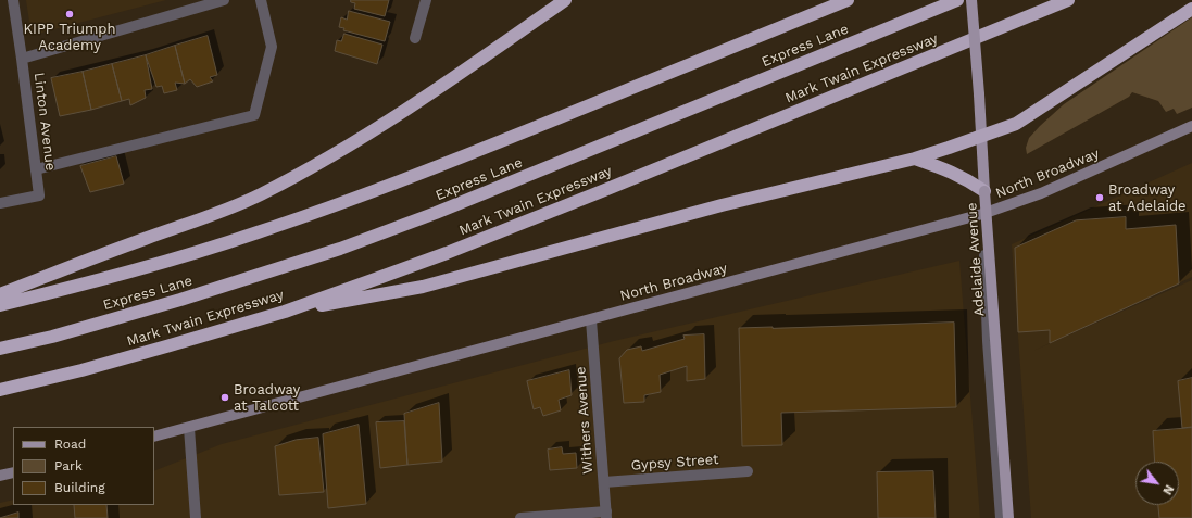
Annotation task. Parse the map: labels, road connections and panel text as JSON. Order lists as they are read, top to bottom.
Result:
{
  "streets": {
    "highway": ["Express Lane", "Mark Twain Expressway"],
    "main road": ["North Broadway", "Adelaide Avenue"],
    "street": ["Linton Avenue", "Withers Avenue", "Gypsy Street"]
  },
  "crossings": [
    ["North Broadway", "Adelaide Avenue"],
    ["North Broadway", "Withers Avenue"],
    ["Withers Avenue", "Gypsy Street"]
  ],
  "places": ["KIPP Triumph Academy", "Broadway at Adelaide", "Broadway at Talcott"],
  "legend": ["Road", "Park", "Building"],
  "north": "bottom right"
}
